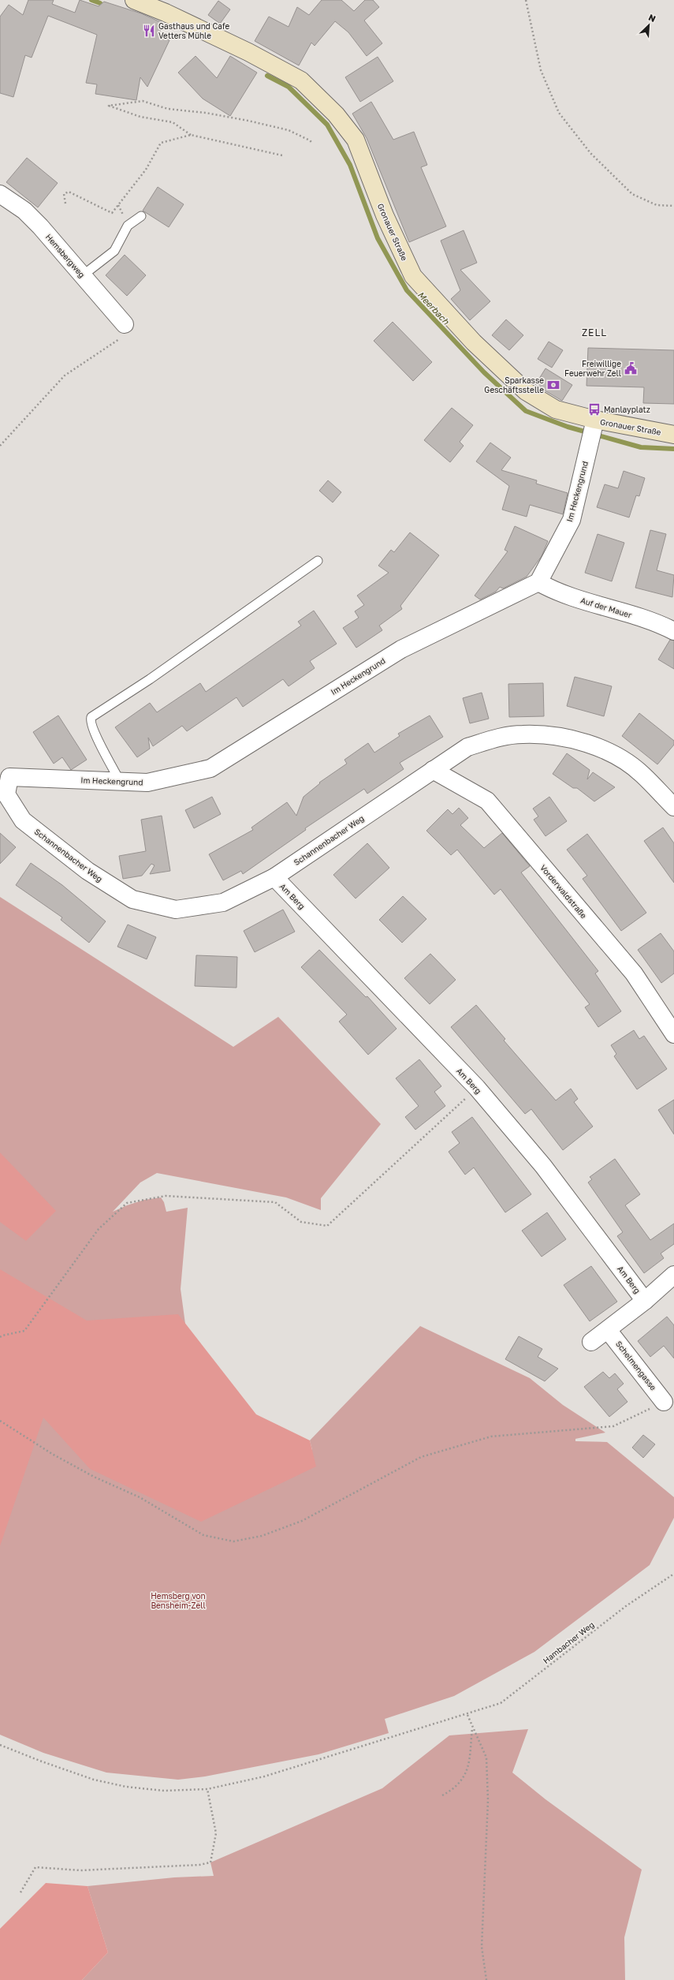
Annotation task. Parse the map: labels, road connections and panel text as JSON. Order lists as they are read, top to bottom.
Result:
{
  "streets": {
    "street": [
      "Gronauer Straße",
      "Hemsbergweg",
      "Im Heckengrund",
      "Auf der Mauer",
      "Schannenbacher Weg",
      "Vorderwaldstraße",
      "Am Berg",
      "Schelmengasse"
    ],
    "path": ["Hambacher Weg"]
  },
  "crossings": [
    ["Gronauer Straße", "Im Heckengrund"],
    ["Im Heckengrund", "Auf der Mauer"],
    ["Im Heckengrund", "Schannenbacher Weg"],
    ["Schannenbacher Weg", "Vorderwaldstraße"],
    ["Schannenbacher Weg", "Am Berg"]
  ],
  "districts": ["ZELL"],
  "water": ["Meerbach"],
  "parks": ["Hemsberg von Bensheim-Zell"],
  "places": {
    "restaurant": ["Gasthaus und Cafe Vetters Mühle"],
    "public building": ["Freiwillige Feuerwehr Zell"],
    "bank": ["Sparkasse Geschäftsstelle"],
    "bus stop": ["Manlayplatz"]
  },
  "north": "top right"
}
